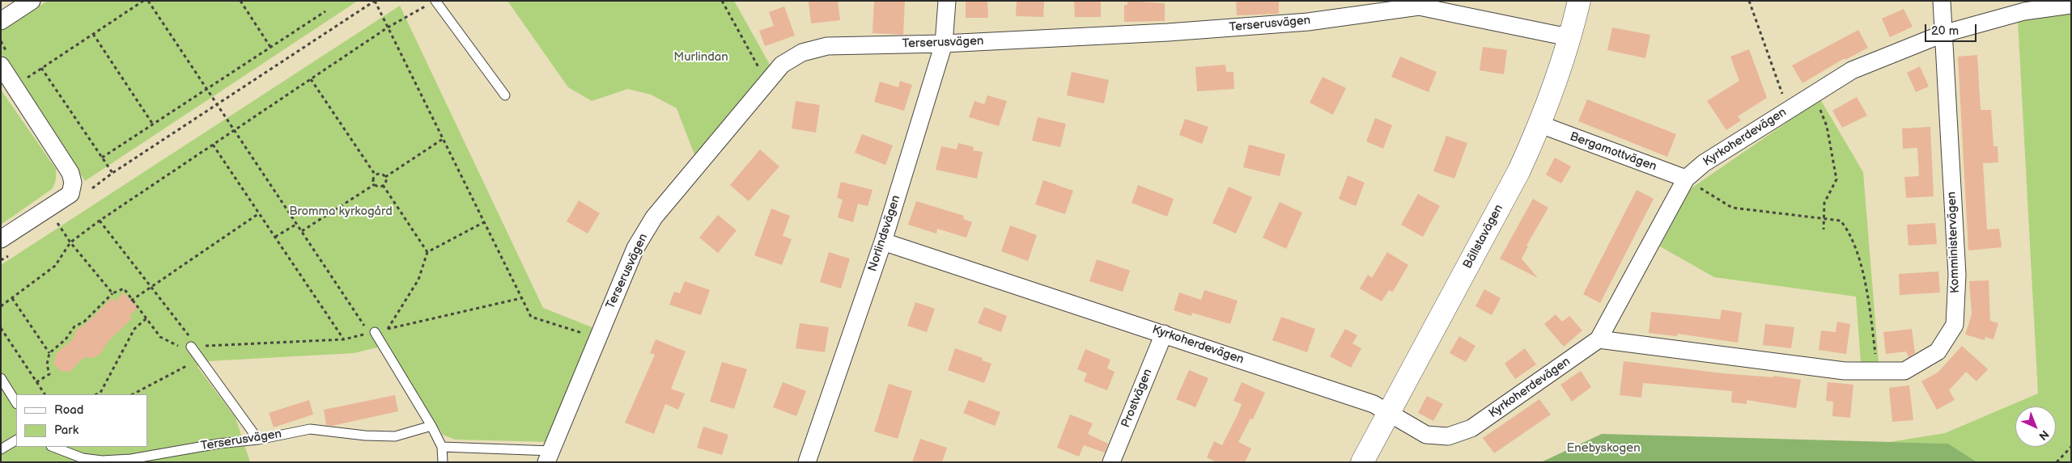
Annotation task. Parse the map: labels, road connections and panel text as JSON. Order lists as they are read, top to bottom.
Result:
{
  "streets": {
    "street": [
      "Terserusvägen",
      "Kyrkoherdevägen",
      "Bergamottvägen",
      "Norlindsvägen",
      "Bällstavägen",
      "Komministervägen",
      "Prostvägen"
    ]
  },
  "crossings": [
    ["Terserusvägen", "Norlindsvägen"],
    ["Terserusvägen", "Bällstavägen"],
    ["Kyrkoherdevägen", "Bergamottvägen"],
    ["Kyrkoherdevägen", "Norlindsvägen"],
    ["Kyrkoherdevägen", "Bällstavägen"],
    ["Kyrkoherdevägen", "Komministervägen"],
    ["Kyrkoherdevägen", "Prostvägen"],
    ["Bergamottvägen", "Bällstavägen"]
  ],
  "parks": ["Murlindan", "Bromma kyrkogård", "Enebyskogen"],
  "legend": ["Road", "Park"],
  "scale_bar": "20 m",
  "north": "bottom right"
}
